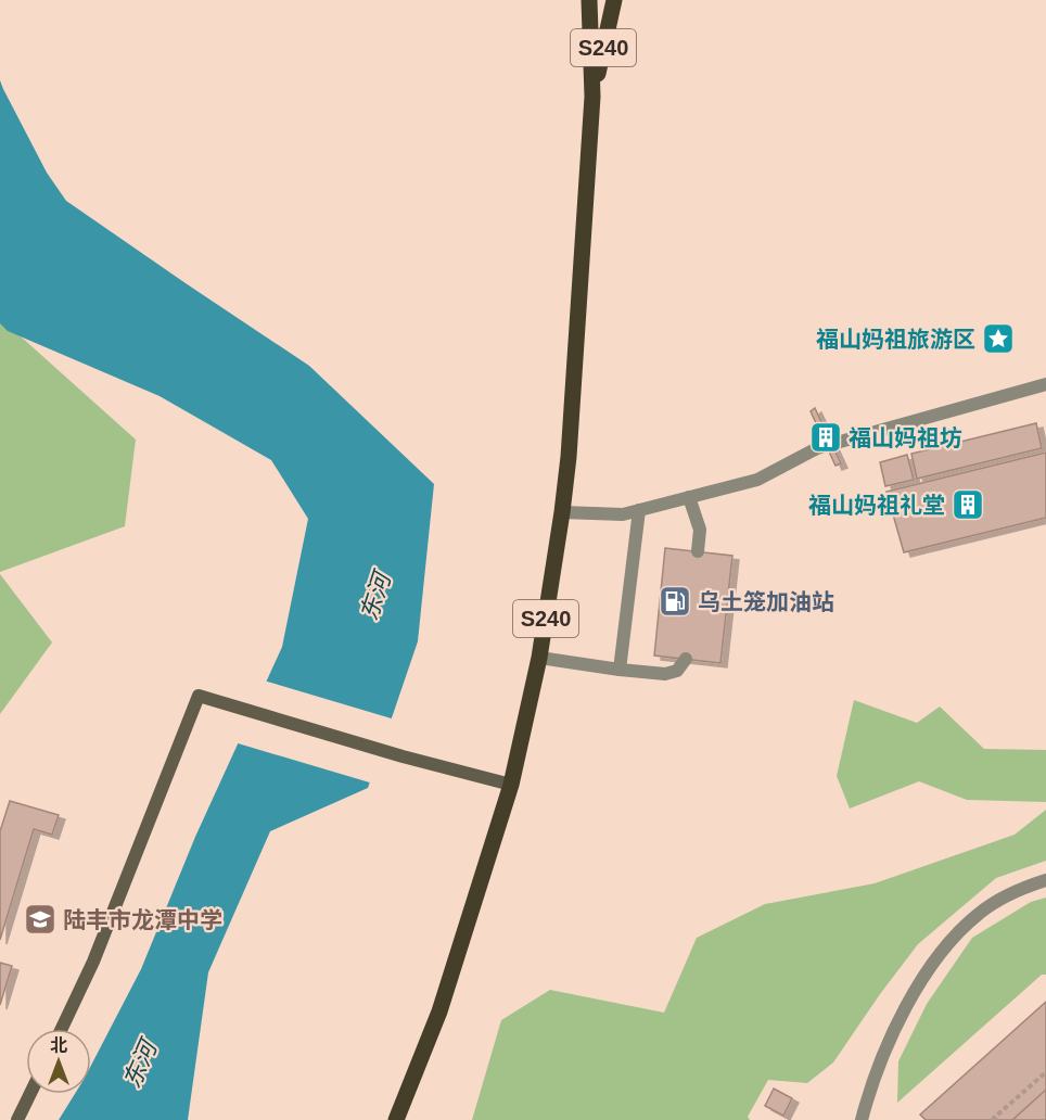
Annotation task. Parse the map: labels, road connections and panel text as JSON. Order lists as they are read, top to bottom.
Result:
{
  "streets": {
    "main road": ["S240"]
  },
  "water": ["东河"],
  "places": {
    "place": ["福山妈祖旅游区"],
    "building": ["福山妈祖坊", "福山妈祖礼堂"],
    "fuel station": ["乌土笼加油站"],
    "school or university": ["陆丰市龙潭中学"]
  },
  "north": "top"
}
